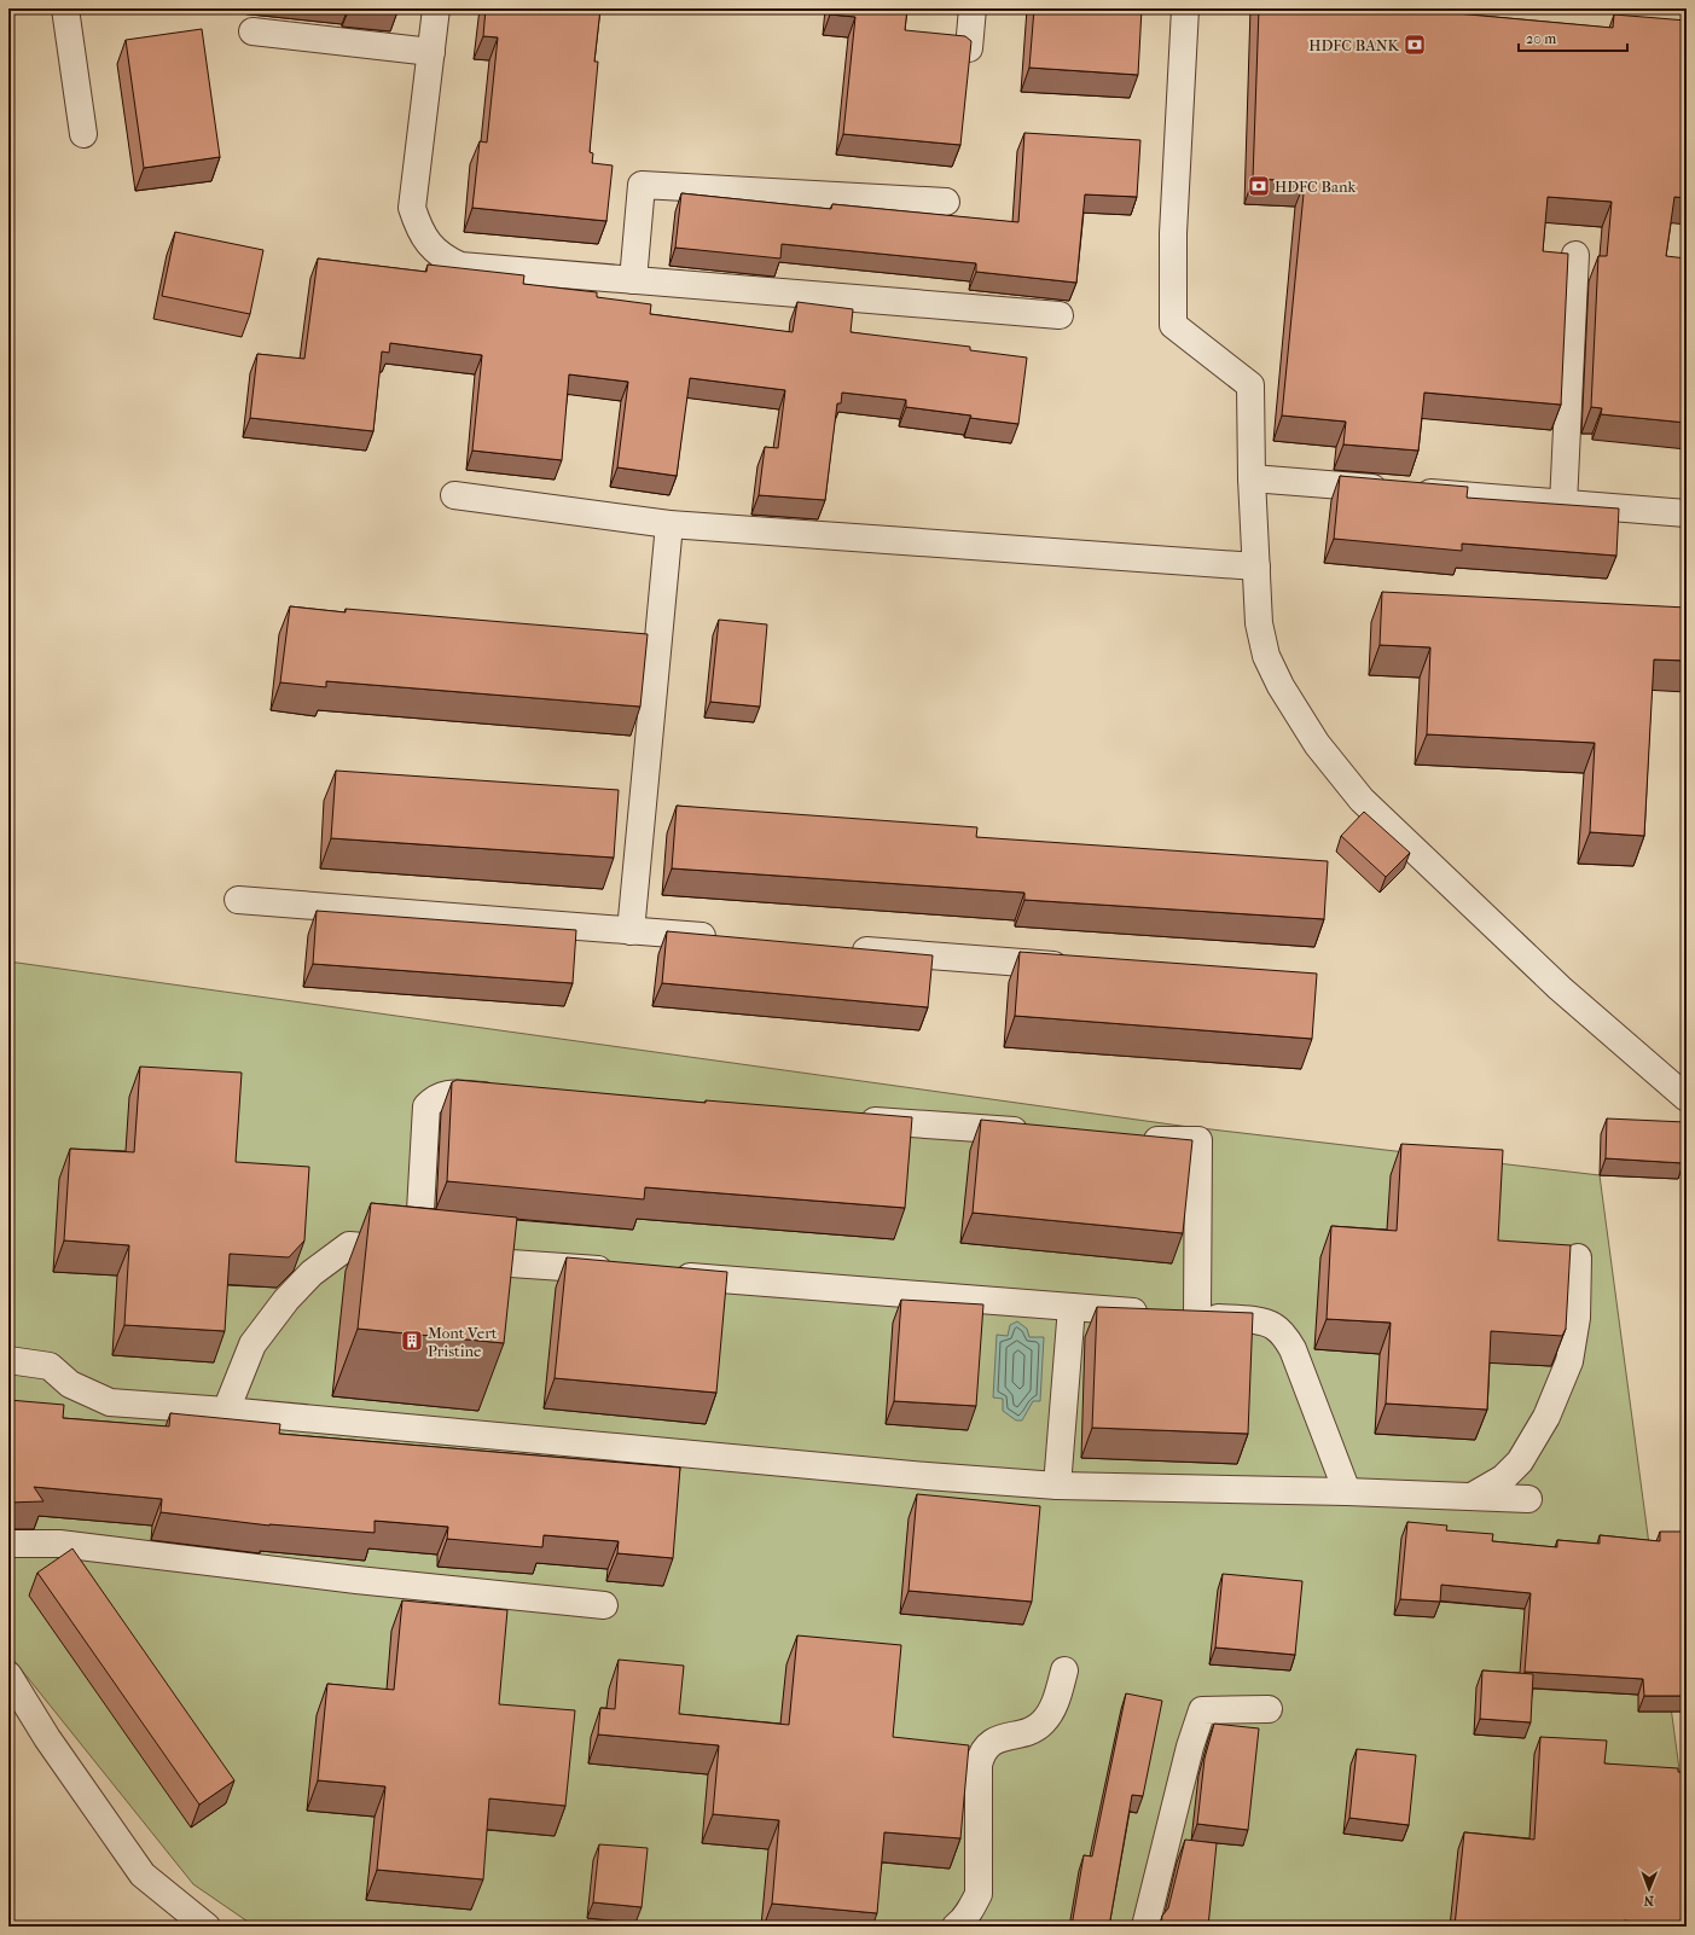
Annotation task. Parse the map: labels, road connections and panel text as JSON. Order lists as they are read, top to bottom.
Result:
{
  "places": {
    "bank": ["HDFC BANK", "HDFC Bank"],
    "building": ["Mont Vert Pristine"]
  },
  "scale_bar": "20 m",
  "north": "bottom"
}
